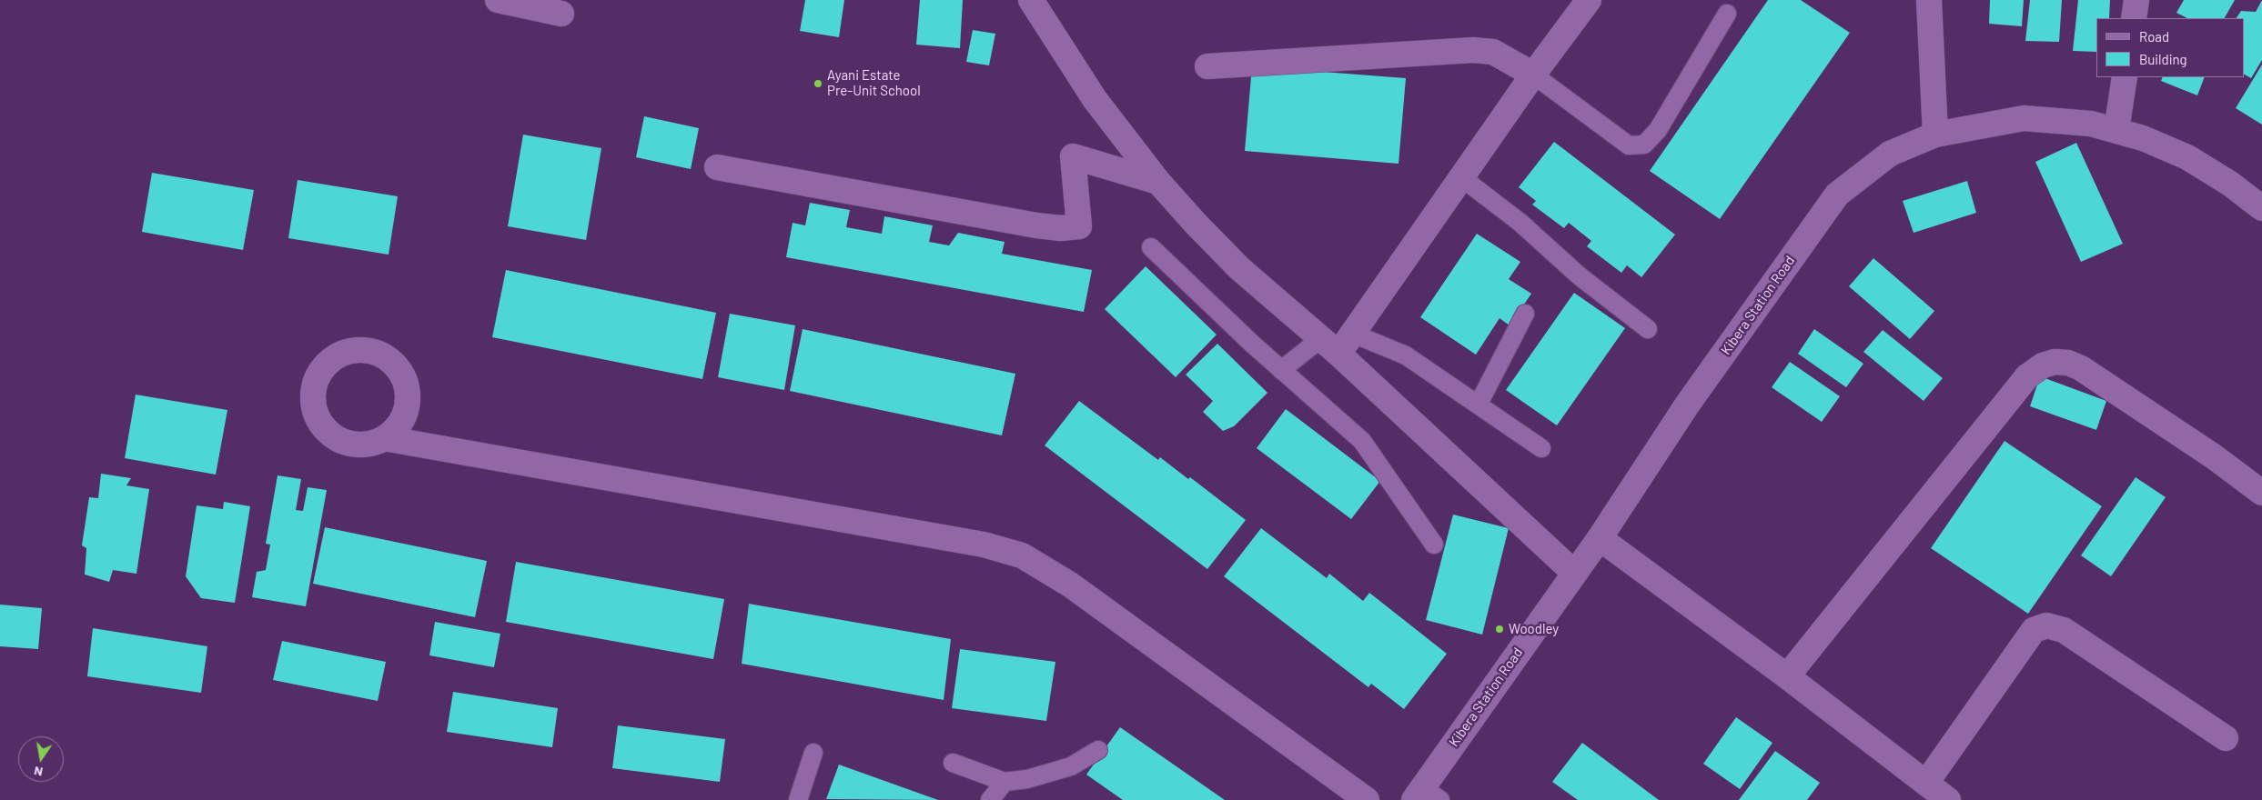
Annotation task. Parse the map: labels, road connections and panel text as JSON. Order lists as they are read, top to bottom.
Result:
{
  "streets": {
    "street": ["Kibera Station Road"]
  },
  "places": ["Ayani Estate Pre-Unit School", "Woodley"],
  "legend": ["Road", "Building"],
  "north": "bottom"
}
